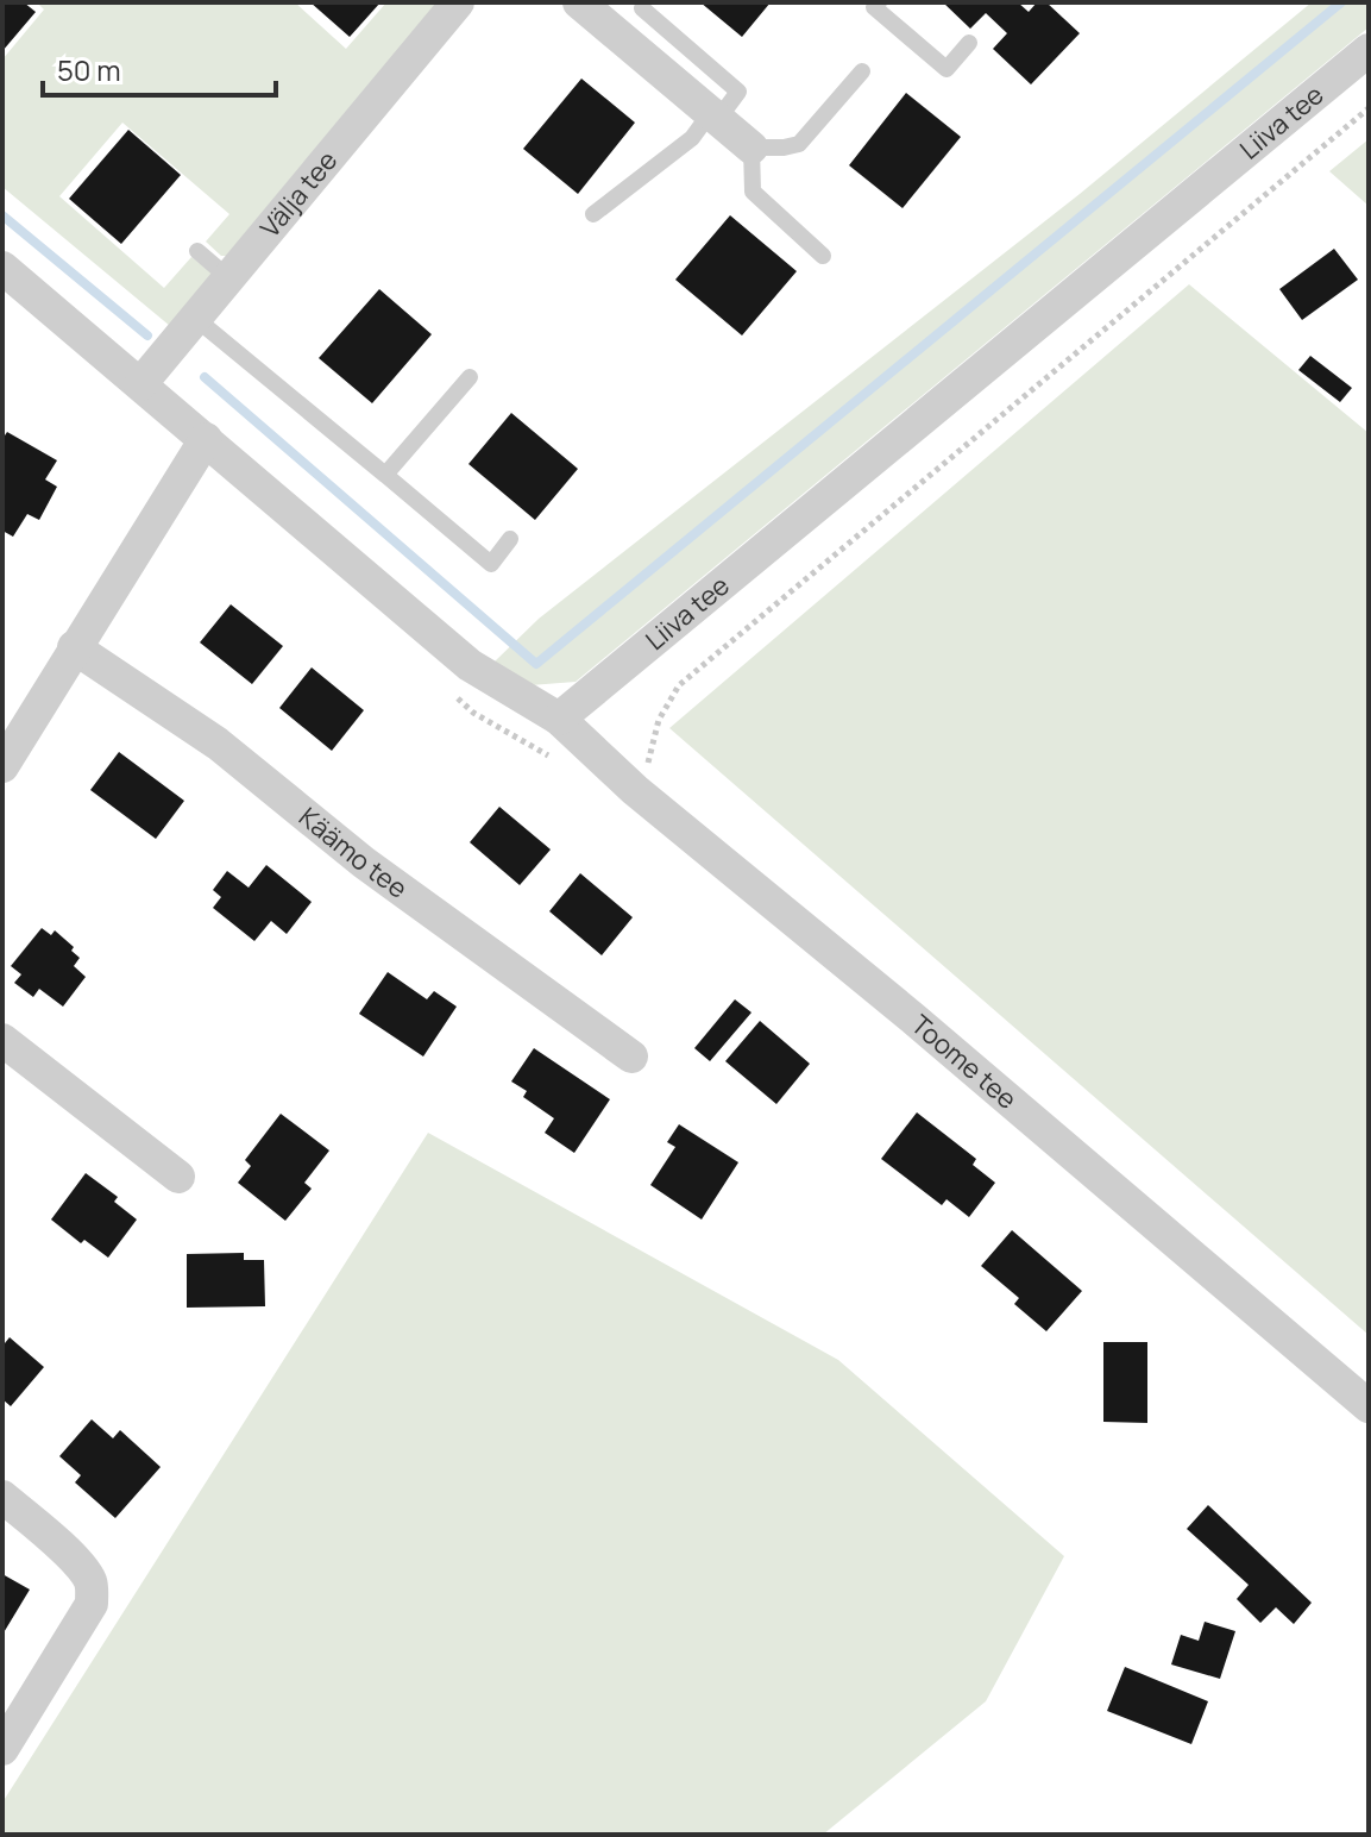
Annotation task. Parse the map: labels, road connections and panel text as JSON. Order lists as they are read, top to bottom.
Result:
{
  "streets": {
    "street": [
      "Liiva tee",
      "Välja tee",
      "Käämo tee",
      "Toome tee"
    ]
  },
  "crossings": [
    ["Liiva tee", "Toome tee"]
  ],
  "scale_bar": "50 m"
}
